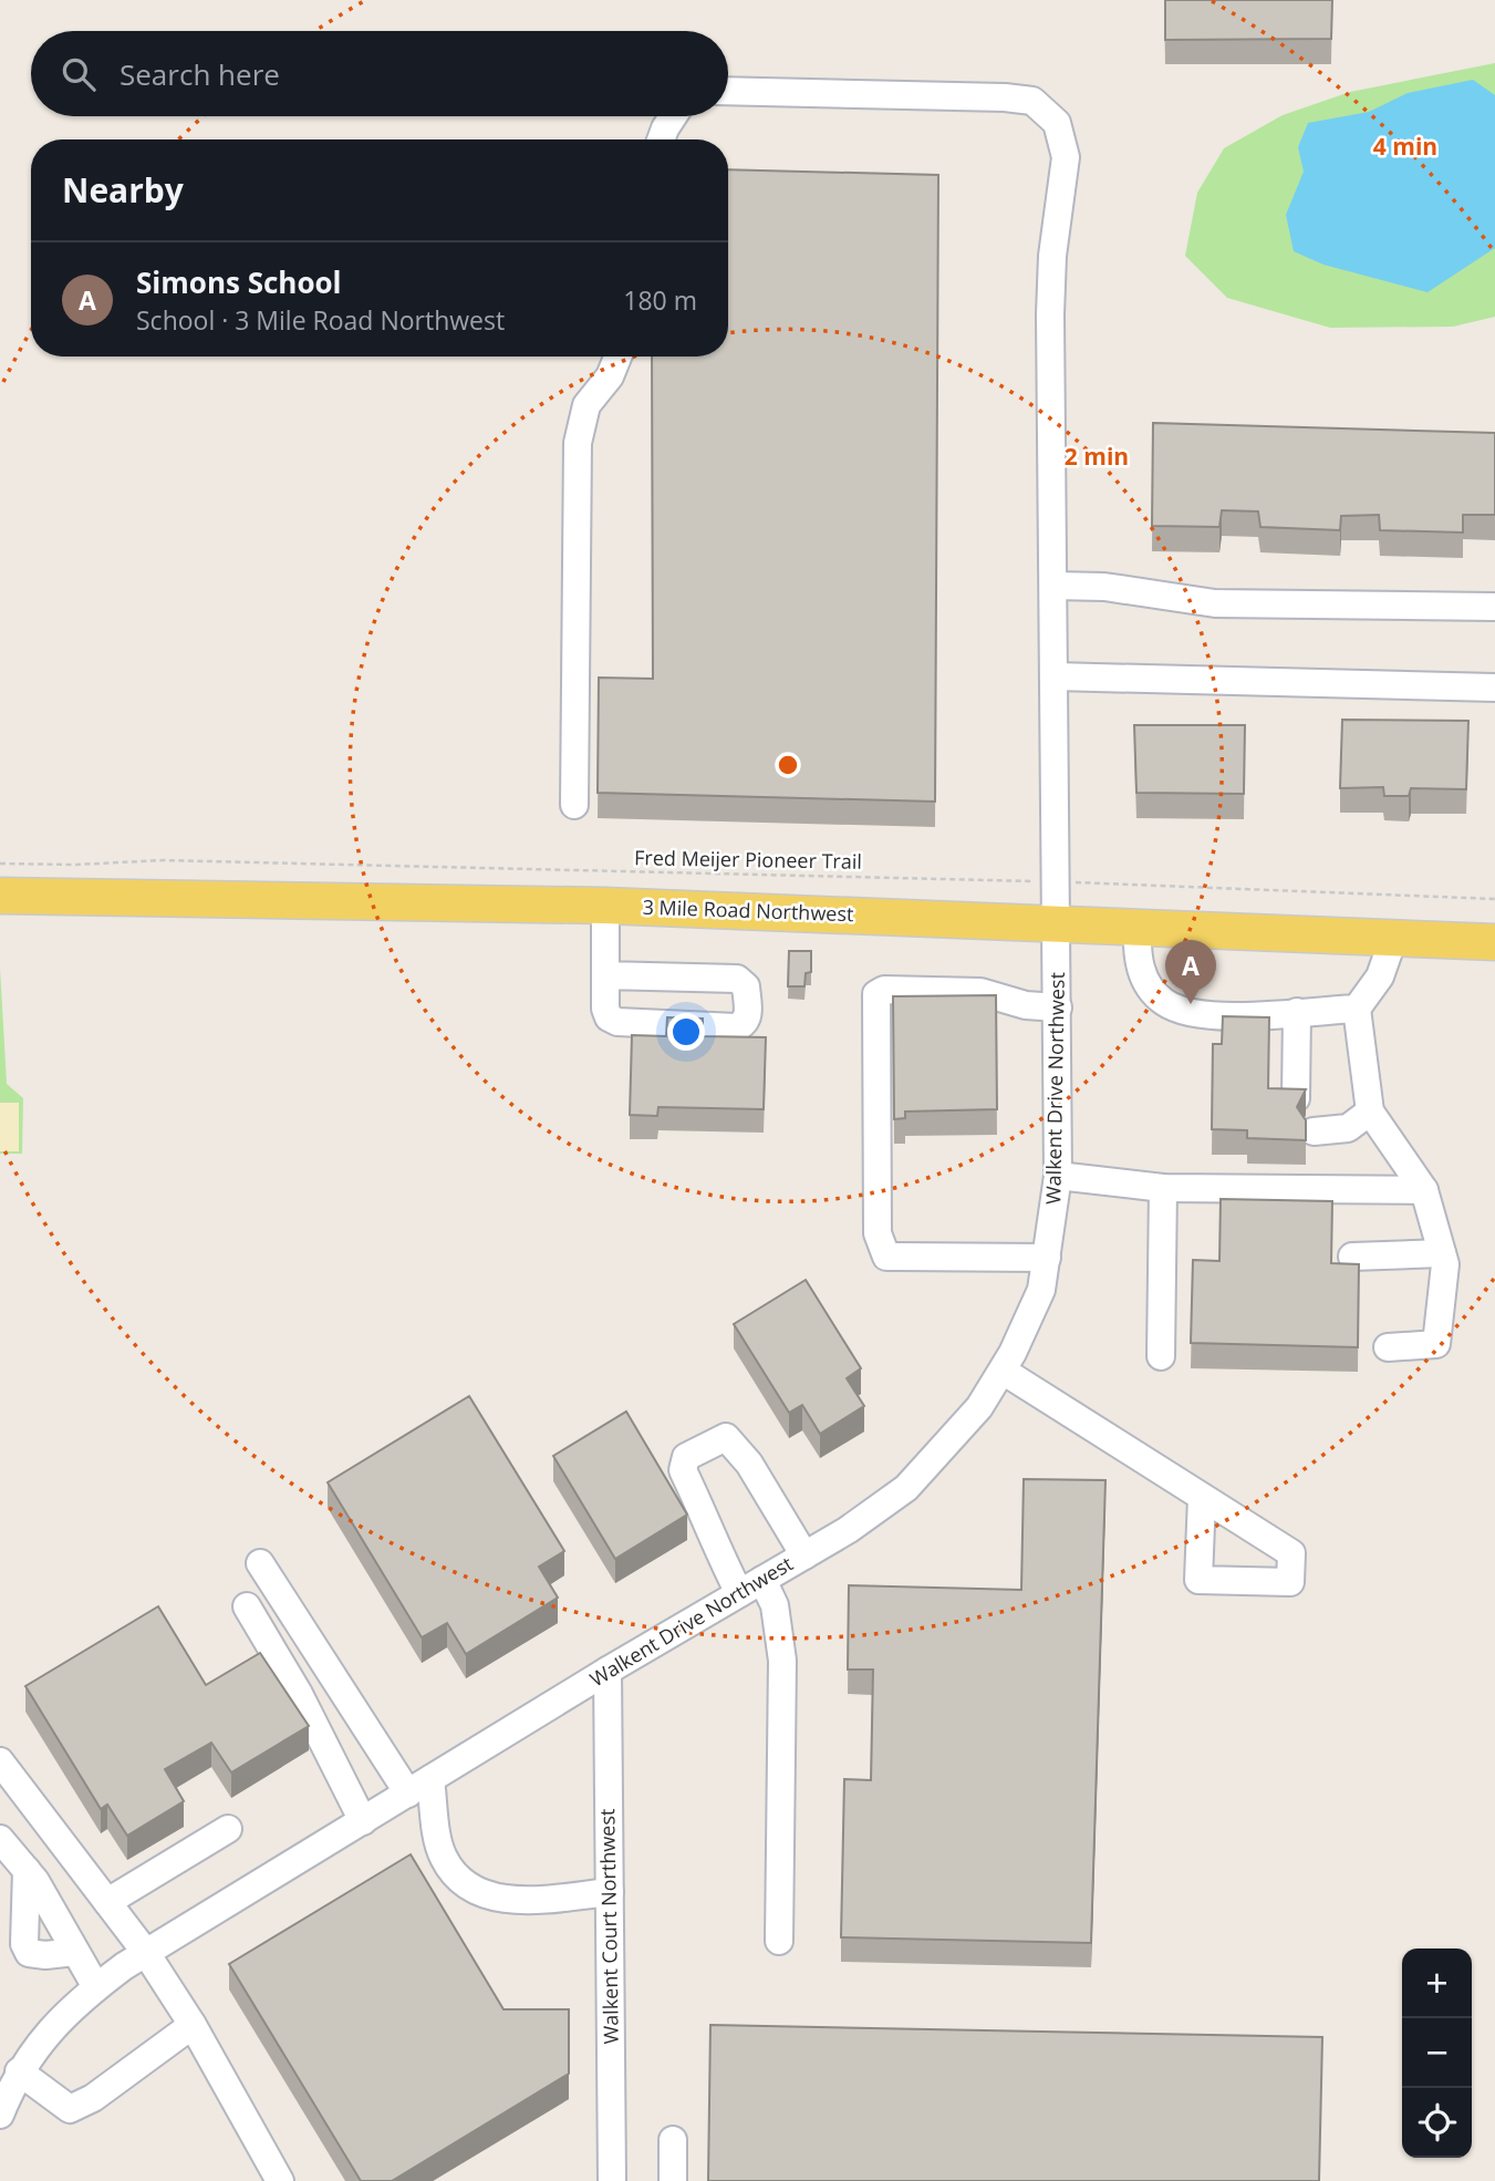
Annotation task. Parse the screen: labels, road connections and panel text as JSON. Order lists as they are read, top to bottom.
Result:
{
  "streets": {
    "main road": ["3 Mile Road Northwest"],
    "street": ["Walkent Drive Northwest", "Walkent Court Northwest"],
    "path": ["Fred Meijer Pioneer Trail"]
  },
  "crossings": [
    ["Fred Meijer Pioneer Trail", "Walkent Drive Northwest"],
    ["3 Mile Road Northwest", "Walkent Drive Northwest"],
    ["Walkent Drive Northwest", "Walkent Court Northwest"]
  ],
  "page": {
    "search": "Search here",
    "heading": "Nearby",
    "list": [
      {
        "mark": "A",
        "name": "Simons School",
        "note": "School · 3 Mile Road Northwest",
        "value": "180 m"
      }
    ],
    "pins": "A",
    "map_buttons": ["+", "−"]
  },
  "rings": ["4 min", "2 min"]
}
